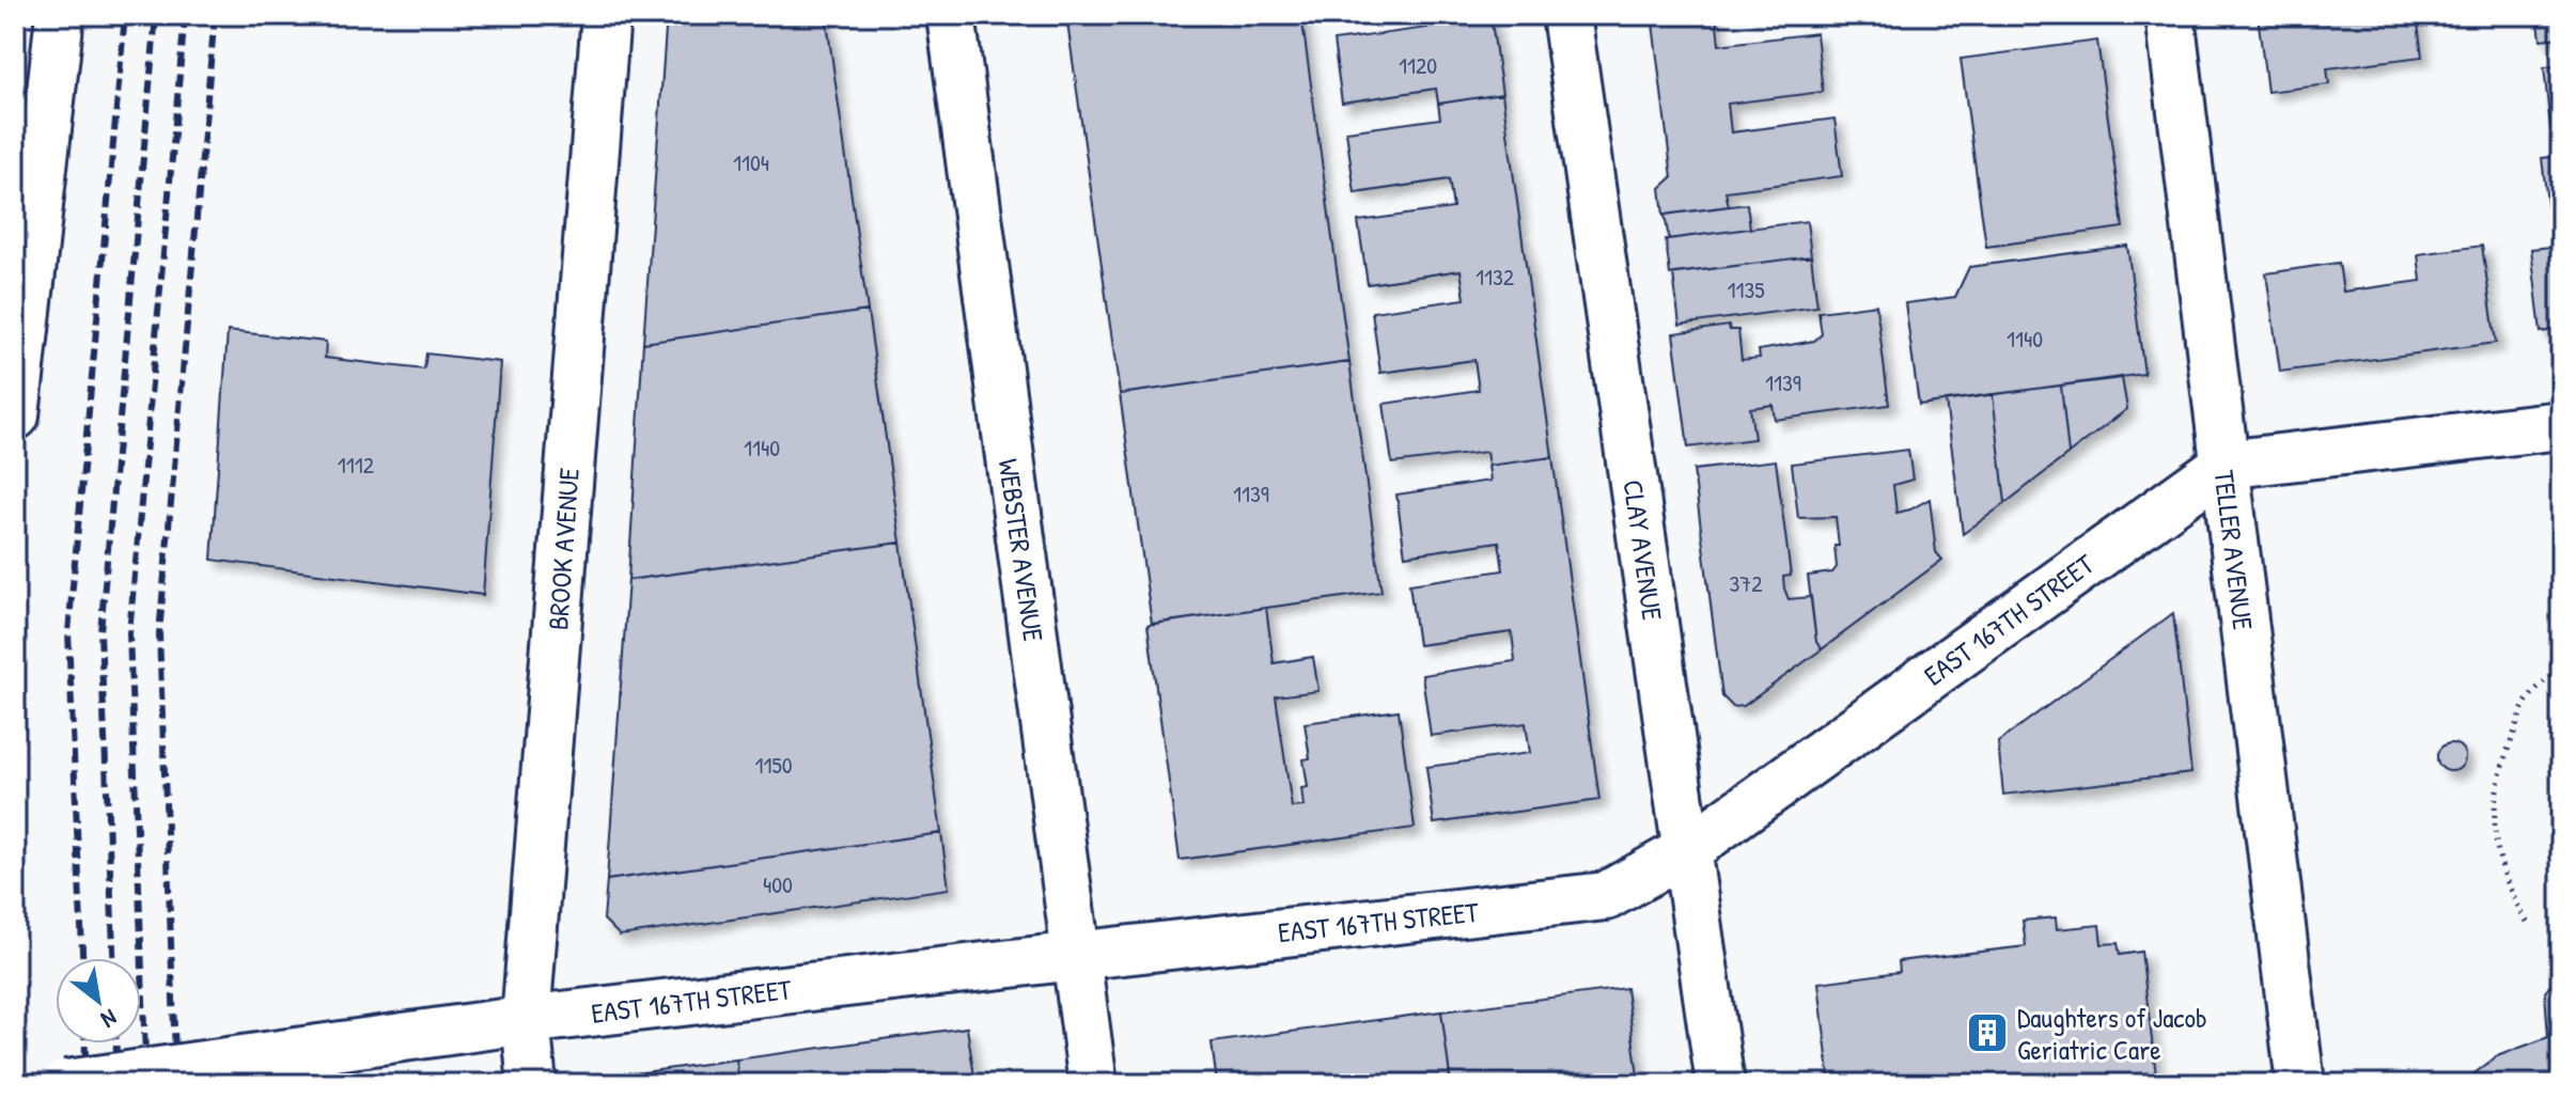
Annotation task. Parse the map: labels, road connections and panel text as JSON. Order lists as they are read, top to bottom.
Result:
{
  "streets": {
    "street": [
      "BROOK AVENUE",
      "WEBSTER AVENUE",
      "CLAY AVENUE",
      "TELLER AVENUE",
      "EAST 167TH STREET"
    ]
  },
  "crossings": [
    ["BROOK AVENUE", "EAST 167TH STREET"],
    ["WEBSTER AVENUE", "EAST 167TH STREET"],
    ["CLAY AVENUE", "EAST 167TH STREET"],
    ["TELLER AVENUE", "EAST 167TH STREET"]
  ],
  "places": {
    "building": ["Daughters of Jacob Geriatric Care"]
  },
  "house_numbers": [
    "1120",
    "1104",
    "1132",
    "1135",
    "1140",
    "1139",
    "1140",
    "1112",
    "1139",
    "372",
    "1150",
    "400"
  ],
  "north": "bottom right"
}
